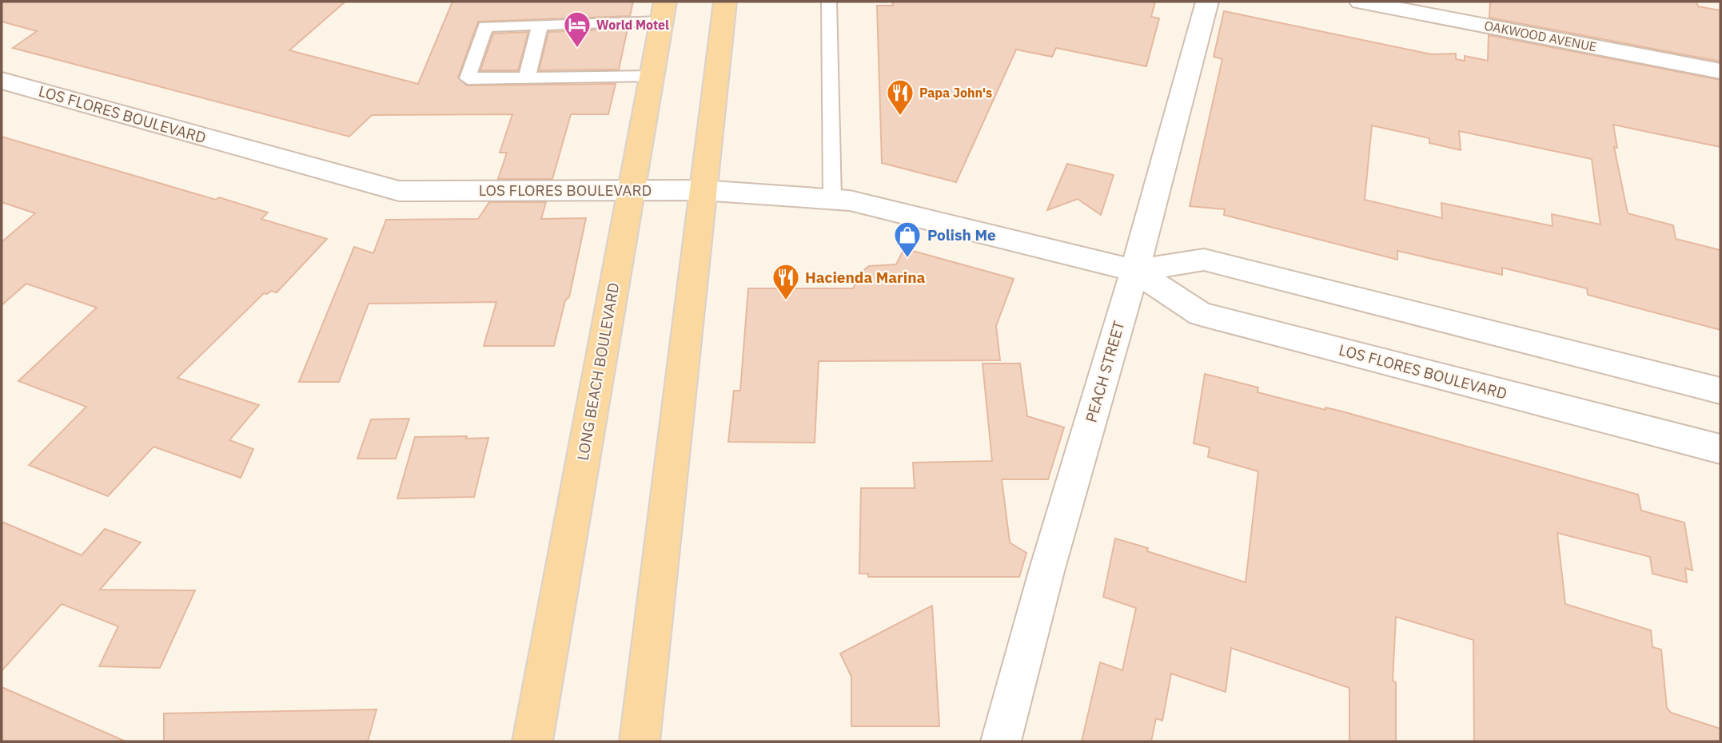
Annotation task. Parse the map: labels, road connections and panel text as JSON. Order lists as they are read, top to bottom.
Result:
{
  "streets": {
    "main road": ["LONG BEACH BOULEVARD"],
    "street": ["OAKWOOD AVENUE", "LOS FLORES BOULEVARD", "PEACH STREET"]
  },
  "crossings": [
    ["LOS FLORES BOULEVARD", "LONG BEACH BOULEVARD"],
    ["LOS FLORES BOULEVARD", "PEACH STREET"]
  ],
  "places": {
    "hotel": ["World Motel"],
    "restaurant": ["Papa John's", "Hacienda Marina"],
    "shop": ["Polish Me"]
  }
}
